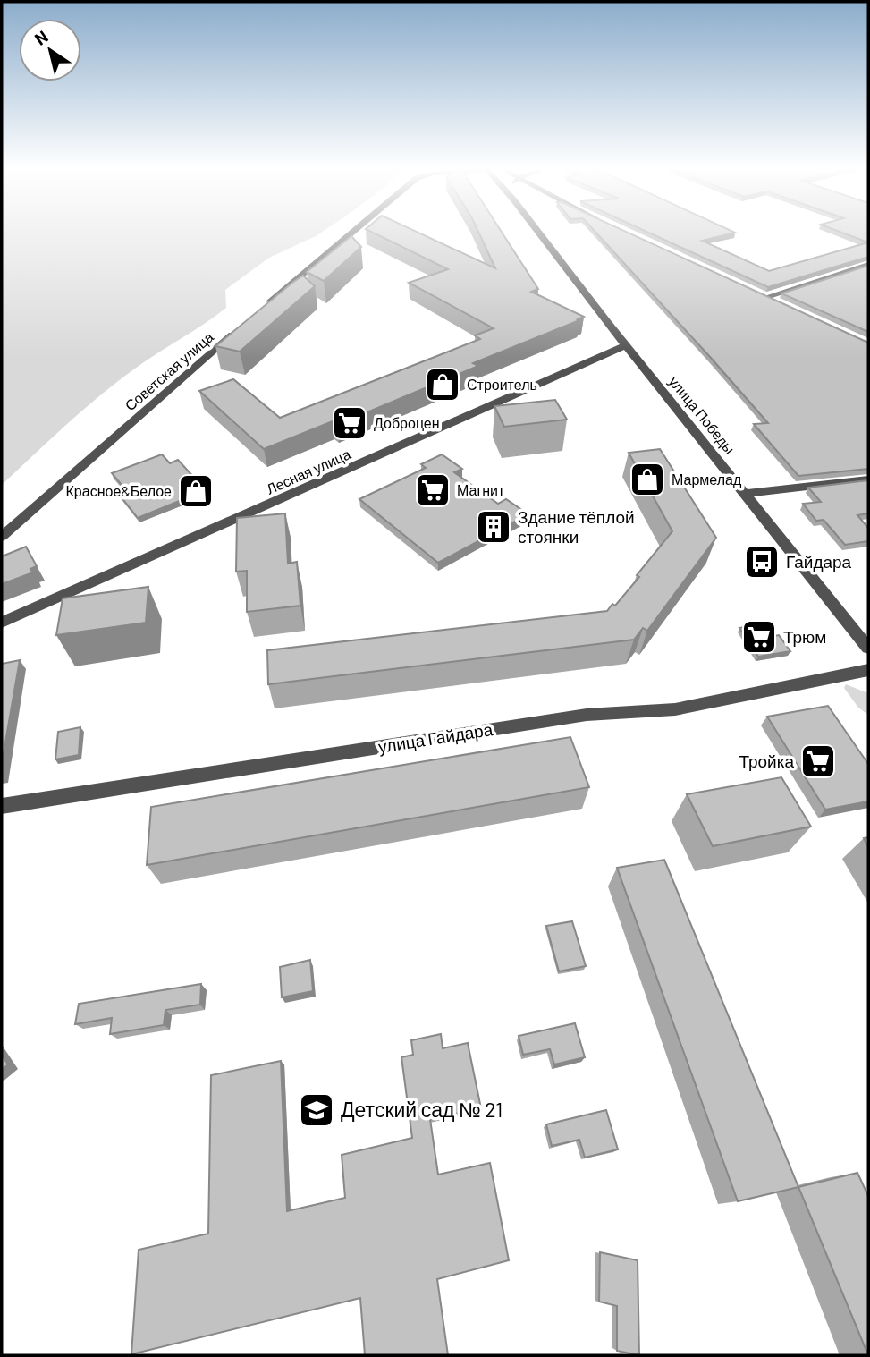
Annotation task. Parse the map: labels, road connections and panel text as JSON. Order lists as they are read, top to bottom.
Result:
{
  "streets": {
    "street": [
      "Советская улица",
      "улица Победы",
      "Лесная улица",
      "улица Гайдара"
    ]
  },
  "crossings": [
    ["улица Победы", "Лесная улица"]
  ],
  "places": {
    "shop": ["Строитель", "Мармелад", "Красное&Белое"],
    "supermarket": [
      "Доброцен",
      "Магнит",
      "Трюм",
      "Тройка"
    ],
    "building": ["Здание тёплой стоянки"],
    "bus stop": ["Гайдара"],
    "school or university": ["Детский сад № 21"]
  },
  "north": "top left"
}
